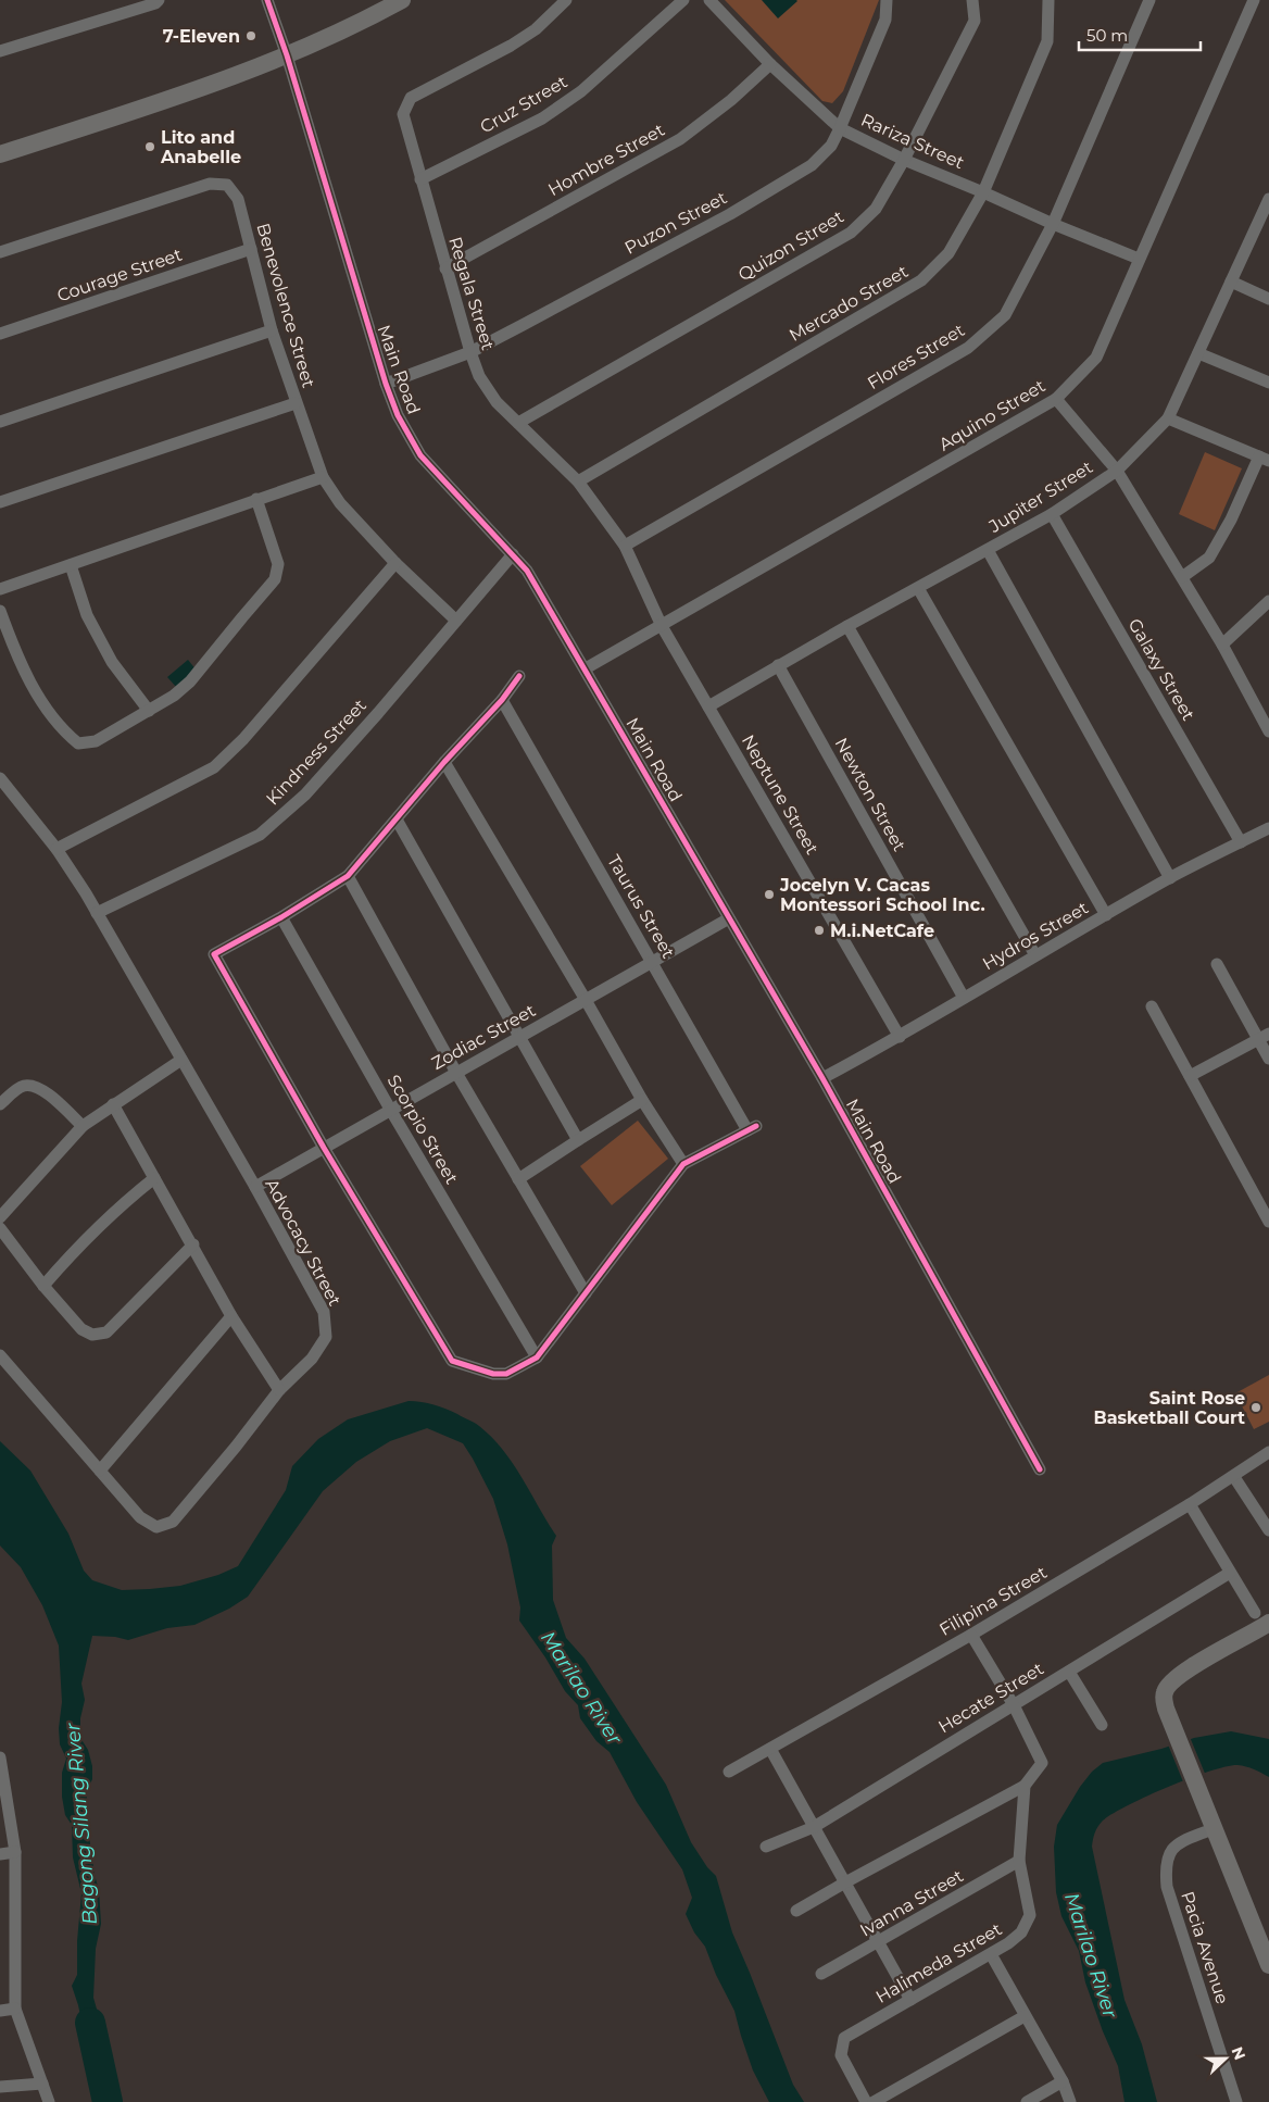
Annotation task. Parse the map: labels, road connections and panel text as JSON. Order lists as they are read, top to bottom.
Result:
{
  "streets": {
    "street": [
      "Cruz Street",
      "Rariza Street",
      "Hombre Street",
      "Puzon Street",
      "Quizon Street",
      "Courage Street",
      "Regala Street",
      "Mercado Street",
      "Benevolence Street",
      "Flores Street",
      "Main Road",
      "Aquino Street",
      "Jupiter Street",
      "Galaxy Street",
      "Kindness Street",
      "Neptune Street",
      "Newton Street",
      "Taurus Street",
      "Hydros Street",
      "Zodiac Street",
      "Scorpio Street",
      "Advocacy Street",
      "Filipina Street",
      "Hecate Street",
      "Ivanna Street",
      "Pacia Avenue",
      "Halimeda Street"
    ]
  },
  "crossings": [
    ["Cruz Street", "Regala Street"],
    ["Rariza Street", "Hombre Street"],
    ["Rariza Street", "Puzon Street"],
    ["Rariza Street", "Quizon Street"],
    ["Rariza Street", "Mercado Street"],
    ["Rariza Street", "Flores Street"],
    ["Rariza Street", "Aquino Street"],
    ["Hombre Street", "Regala Street"],
    ["Puzon Street", "Regala Street"],
    ["Puzon Street", "Main Road"],
    ["Quizon Street", "Regala Street"],
    ["Courage Street", "Benevolence Street"],
    ["Regala Street", "Mercado Street"],
    ["Regala Street", "Flores Street"],
    ["Regala Street", "Aquino Street"],
    ["Regala Street", "Neptune Street"],
    ["Benevolence Street", "Kindness Street"],
    ["Main Road", "Aquino Street"],
    ["Main Road", "Kindness Street"],
    ["Main Road", "Hydros Street"],
    ["Main Road", "Zodiac Street"],
    ["Aquino Street", "Neptune Street"],
    ["Jupiter Street", "Galaxy Street"],
    ["Jupiter Street", "Neptune Street"],
    ["Jupiter Street", "Newton Street"],
    ["Galaxy Street", "Hydros Street"],
    ["Kindness Street", "Advocacy Street"],
    ["Neptune Street", "Hydros Street"],
    ["Newton Street", "Hydros Street"],
    ["Taurus Street", "Zodiac Street"],
    ["Zodiac Street", "Scorpio Street"],
    ["Zodiac Street", "Advocacy Street"],
    ["Ivanna Street", "Halimeda Street"]
  ],
  "water": ["Marilao River", "Bagong Silang River"],
  "places": [
    "7-Eleven",
    "Lito and Anabelle",
    "Jocelyn V. Cacas Montessori School Inc.",
    "M.i.NetCafe",
    "Saint Rose Basketball Court"
  ],
  "scale_bar": "50 m",
  "north": "right"
}
